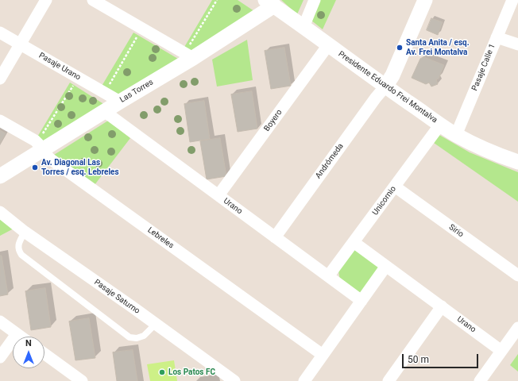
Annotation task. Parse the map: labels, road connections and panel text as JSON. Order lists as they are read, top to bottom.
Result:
{
  "streets": {
    "street": [
      "Pasaje Urano",
      "Pasaje Calle 1",
      "Presidente Eduardo Frei Montalva",
      "Las Torres",
      "Boyero",
      "Andrómeda",
      "Unicornio",
      "Urano",
      "Sirio",
      "Lebreles",
      "Pasaje Saturno"
    ]
  },
  "crossings": [
    ["Pasaje Urano", "Las Torres"],
    ["Pasaje Calle 1", "Presidente Eduardo Frei Montalva"],
    ["Presidente Eduardo Frei Montalva", "Las Torres"],
    ["Presidente Eduardo Frei Montalva", "Boyero"],
    ["Presidente Eduardo Frei Montalva", "Andrómeda"],
    ["Presidente Eduardo Frei Montalva", "Unicornio"],
    ["Las Torres", "Urano"],
    ["Las Torres", "Lebreles"],
    ["Boyero", "Urano"],
    ["Andrómeda", "Urano"],
    ["Unicornio", "Urano"],
    ["Unicornio", "Sirio"]
  ],
  "places": ["Santa Anita / esq. Av. Frei Montalva", "Av. Diagonal Las Torres / esq. Lebreles", "Los Patos FC"],
  "scale_bar": "50 m",
  "north": "top"
}
